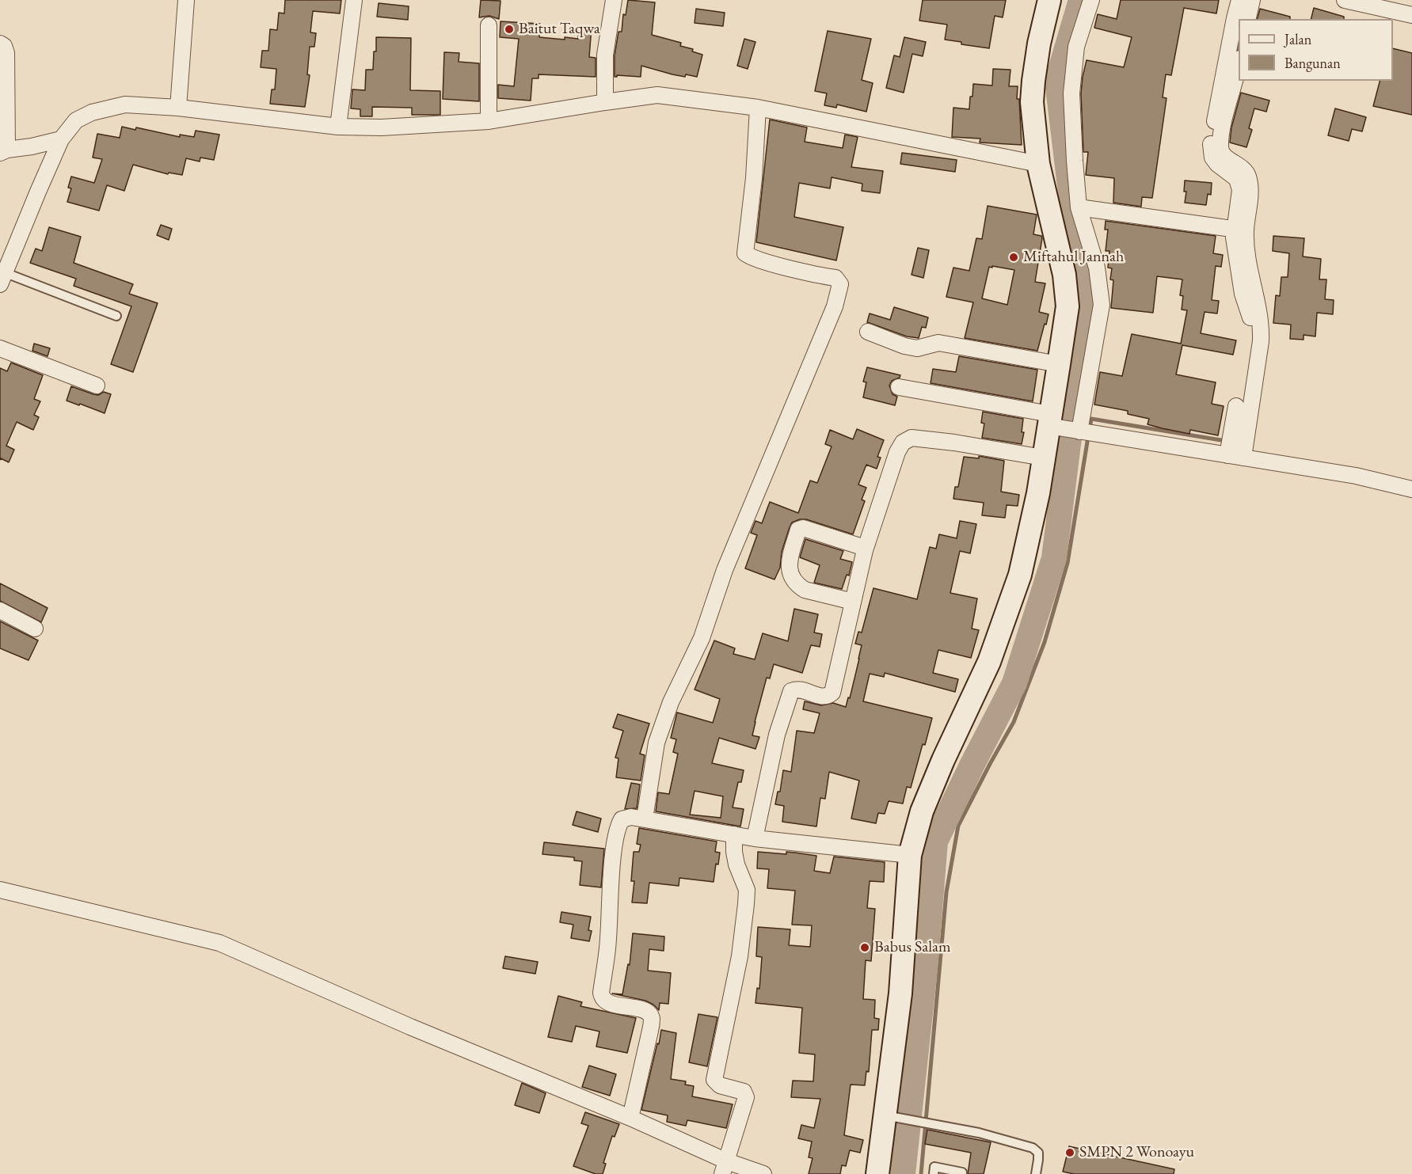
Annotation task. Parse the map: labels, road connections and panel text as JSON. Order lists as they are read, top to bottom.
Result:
{
  "places": [
    "Baitut Taqwa",
    "Miftahul Jannah",
    "Babus Salam",
    "SMPN 2 Wonoayu"
  ],
  "legend": ["Jalan", "Bangunan"]
}
